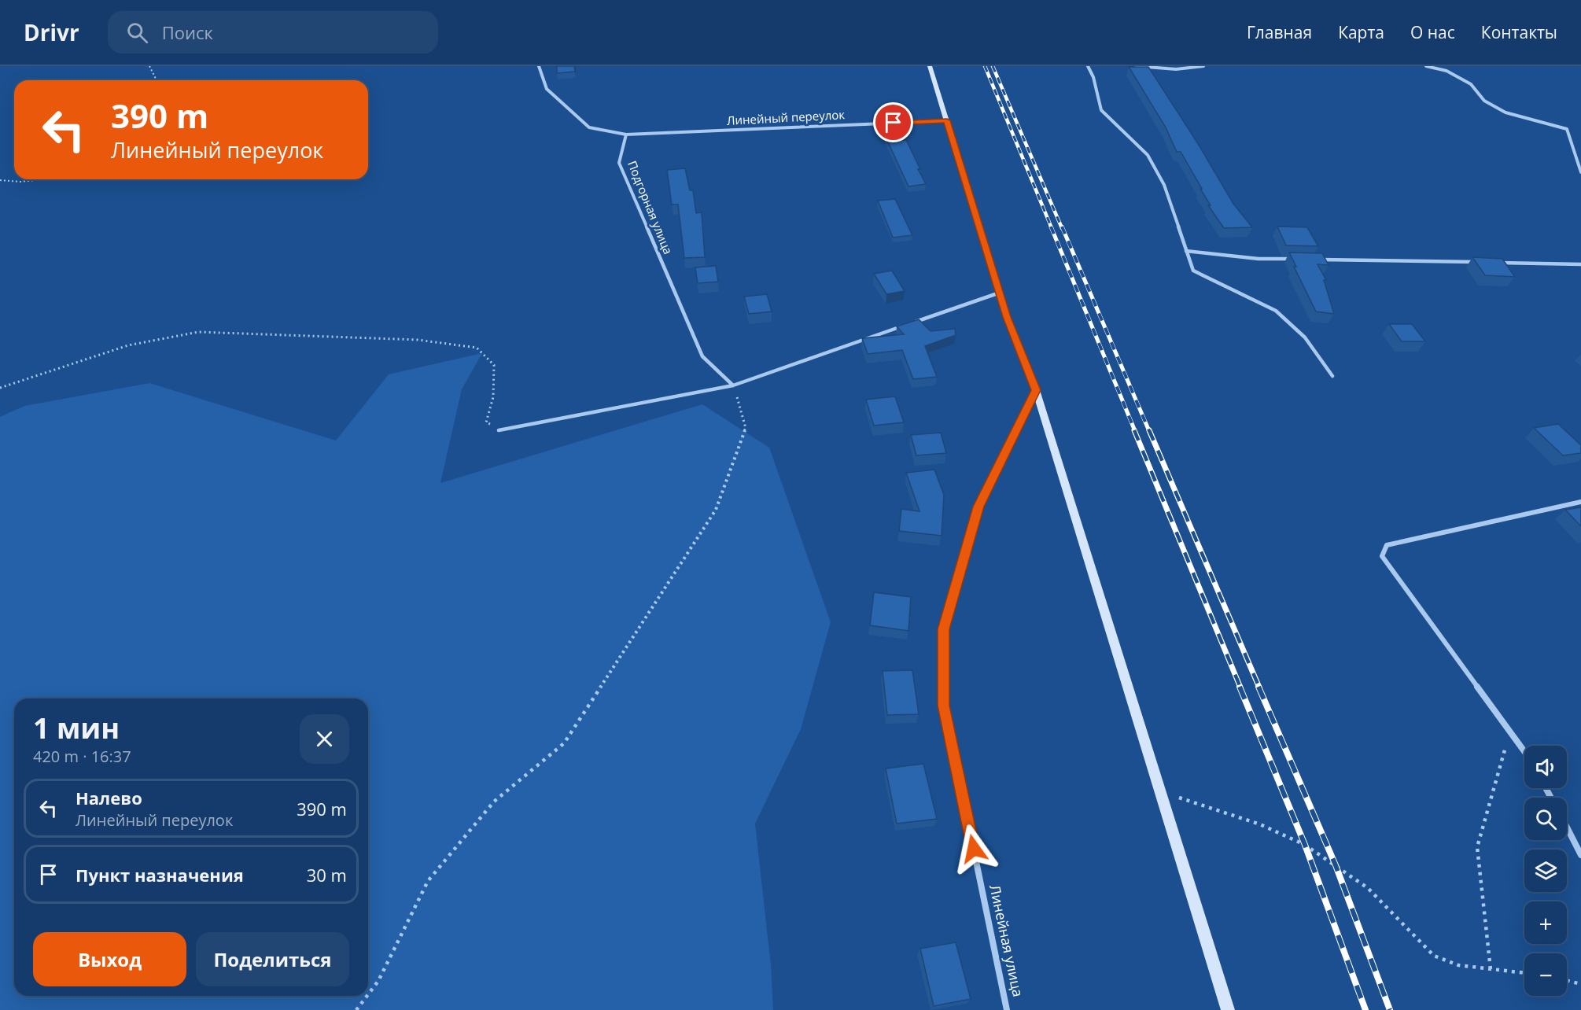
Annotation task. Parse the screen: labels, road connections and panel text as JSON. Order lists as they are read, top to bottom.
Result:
{
  "streets": {
    "street": ["Линейный переулок", "Подгорная улица", "Линейная улица"]
  },
  "crossings": [
    ["Линейный переулок", "Подгорная улица"]
  ],
  "page": {
    "header": "Drivr",
    "search": "Поиск",
    "nav": [
      "Главная",
      "Карта",
      "О нас",
      "Контакты"
    ],
    "turn": ["390 m", "Линейный переулок"],
    "heading": ["1 мин", "420 m · 16:37"],
    "map_buttons": ["+", "−"],
    "list": [
      {
        "name": "Налево",
        "note": "Линейный переулок",
        "value": "390 m"
      },
      {
        "name": "Пункт назначения",
        "value": "30 m"
      }
    ],
    "buttons": ["Выход", "Поделиться"]
  }
}
